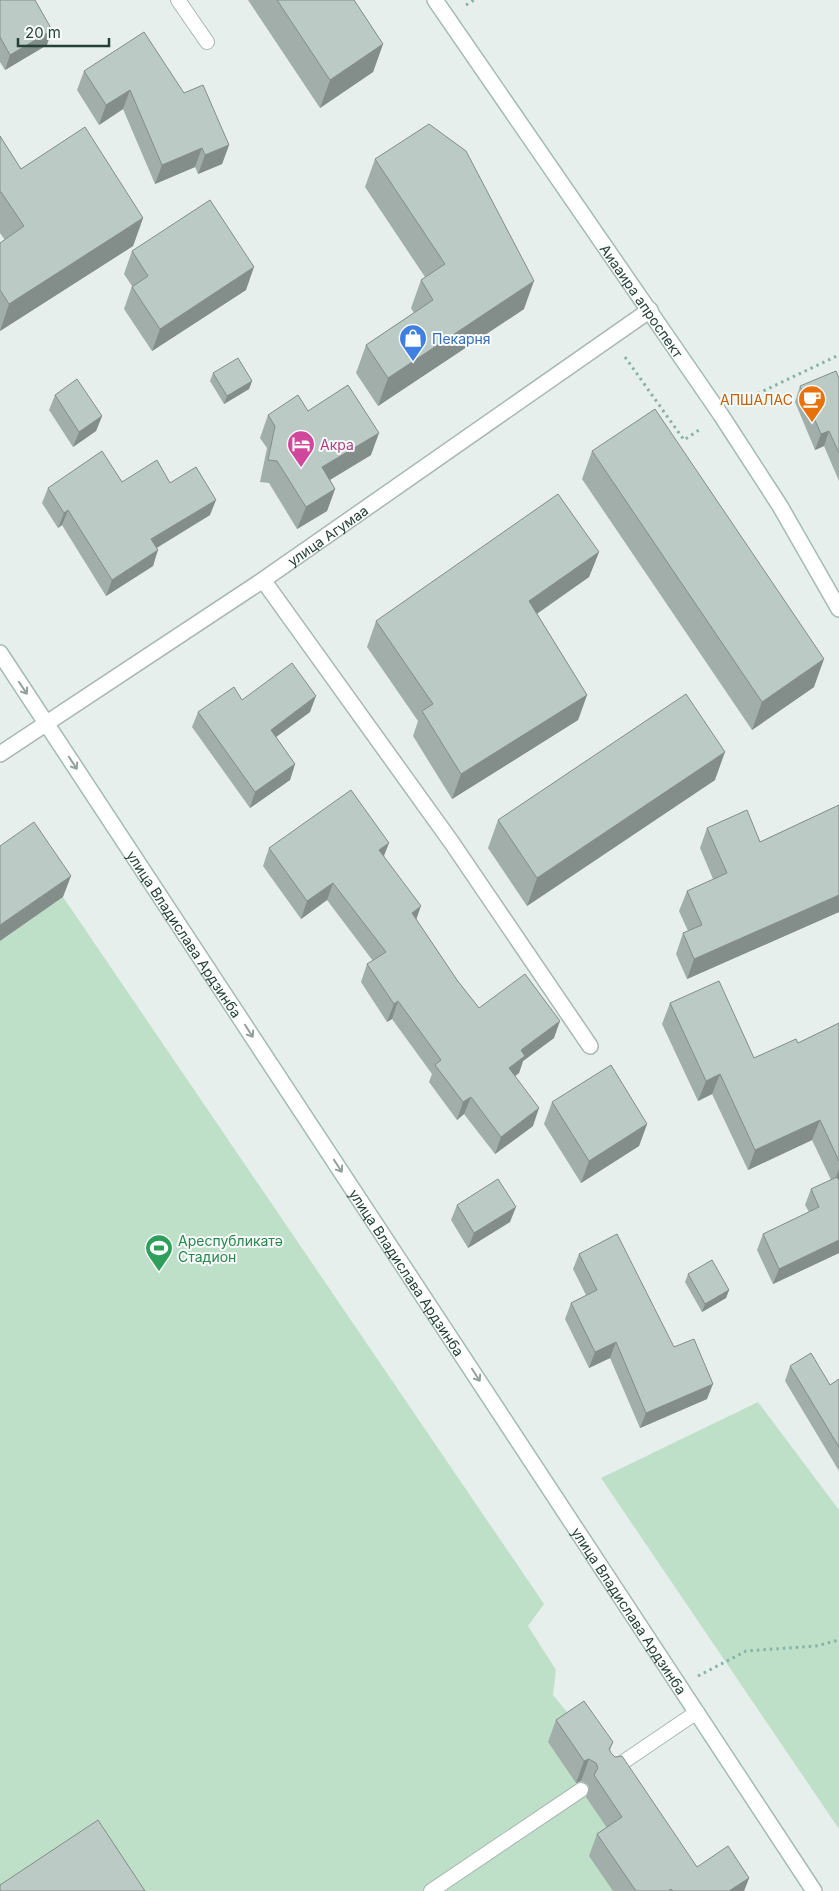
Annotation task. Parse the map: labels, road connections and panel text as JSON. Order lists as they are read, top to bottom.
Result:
{
  "streets": {
    "main road": ["Аиааира апроспект", "улица Агумаа", "улица Владислава Ардзинба"]
  },
  "crossings": [
    ["Аиааира апроспект", "улица Агумаа"],
    ["улица Агумаа", "улица Владислава Ардзинба"]
  ],
  "one_way": ["улица Владислава Ардзинба"],
  "places": {
    "shop": ["Пекарня"],
    "cafe": ["АПШАЛАС"],
    "hotel": ["Акра"],
    "sports": ["Ареспубликатә Стадион"]
  },
  "scale_bar": "20 m"
}
